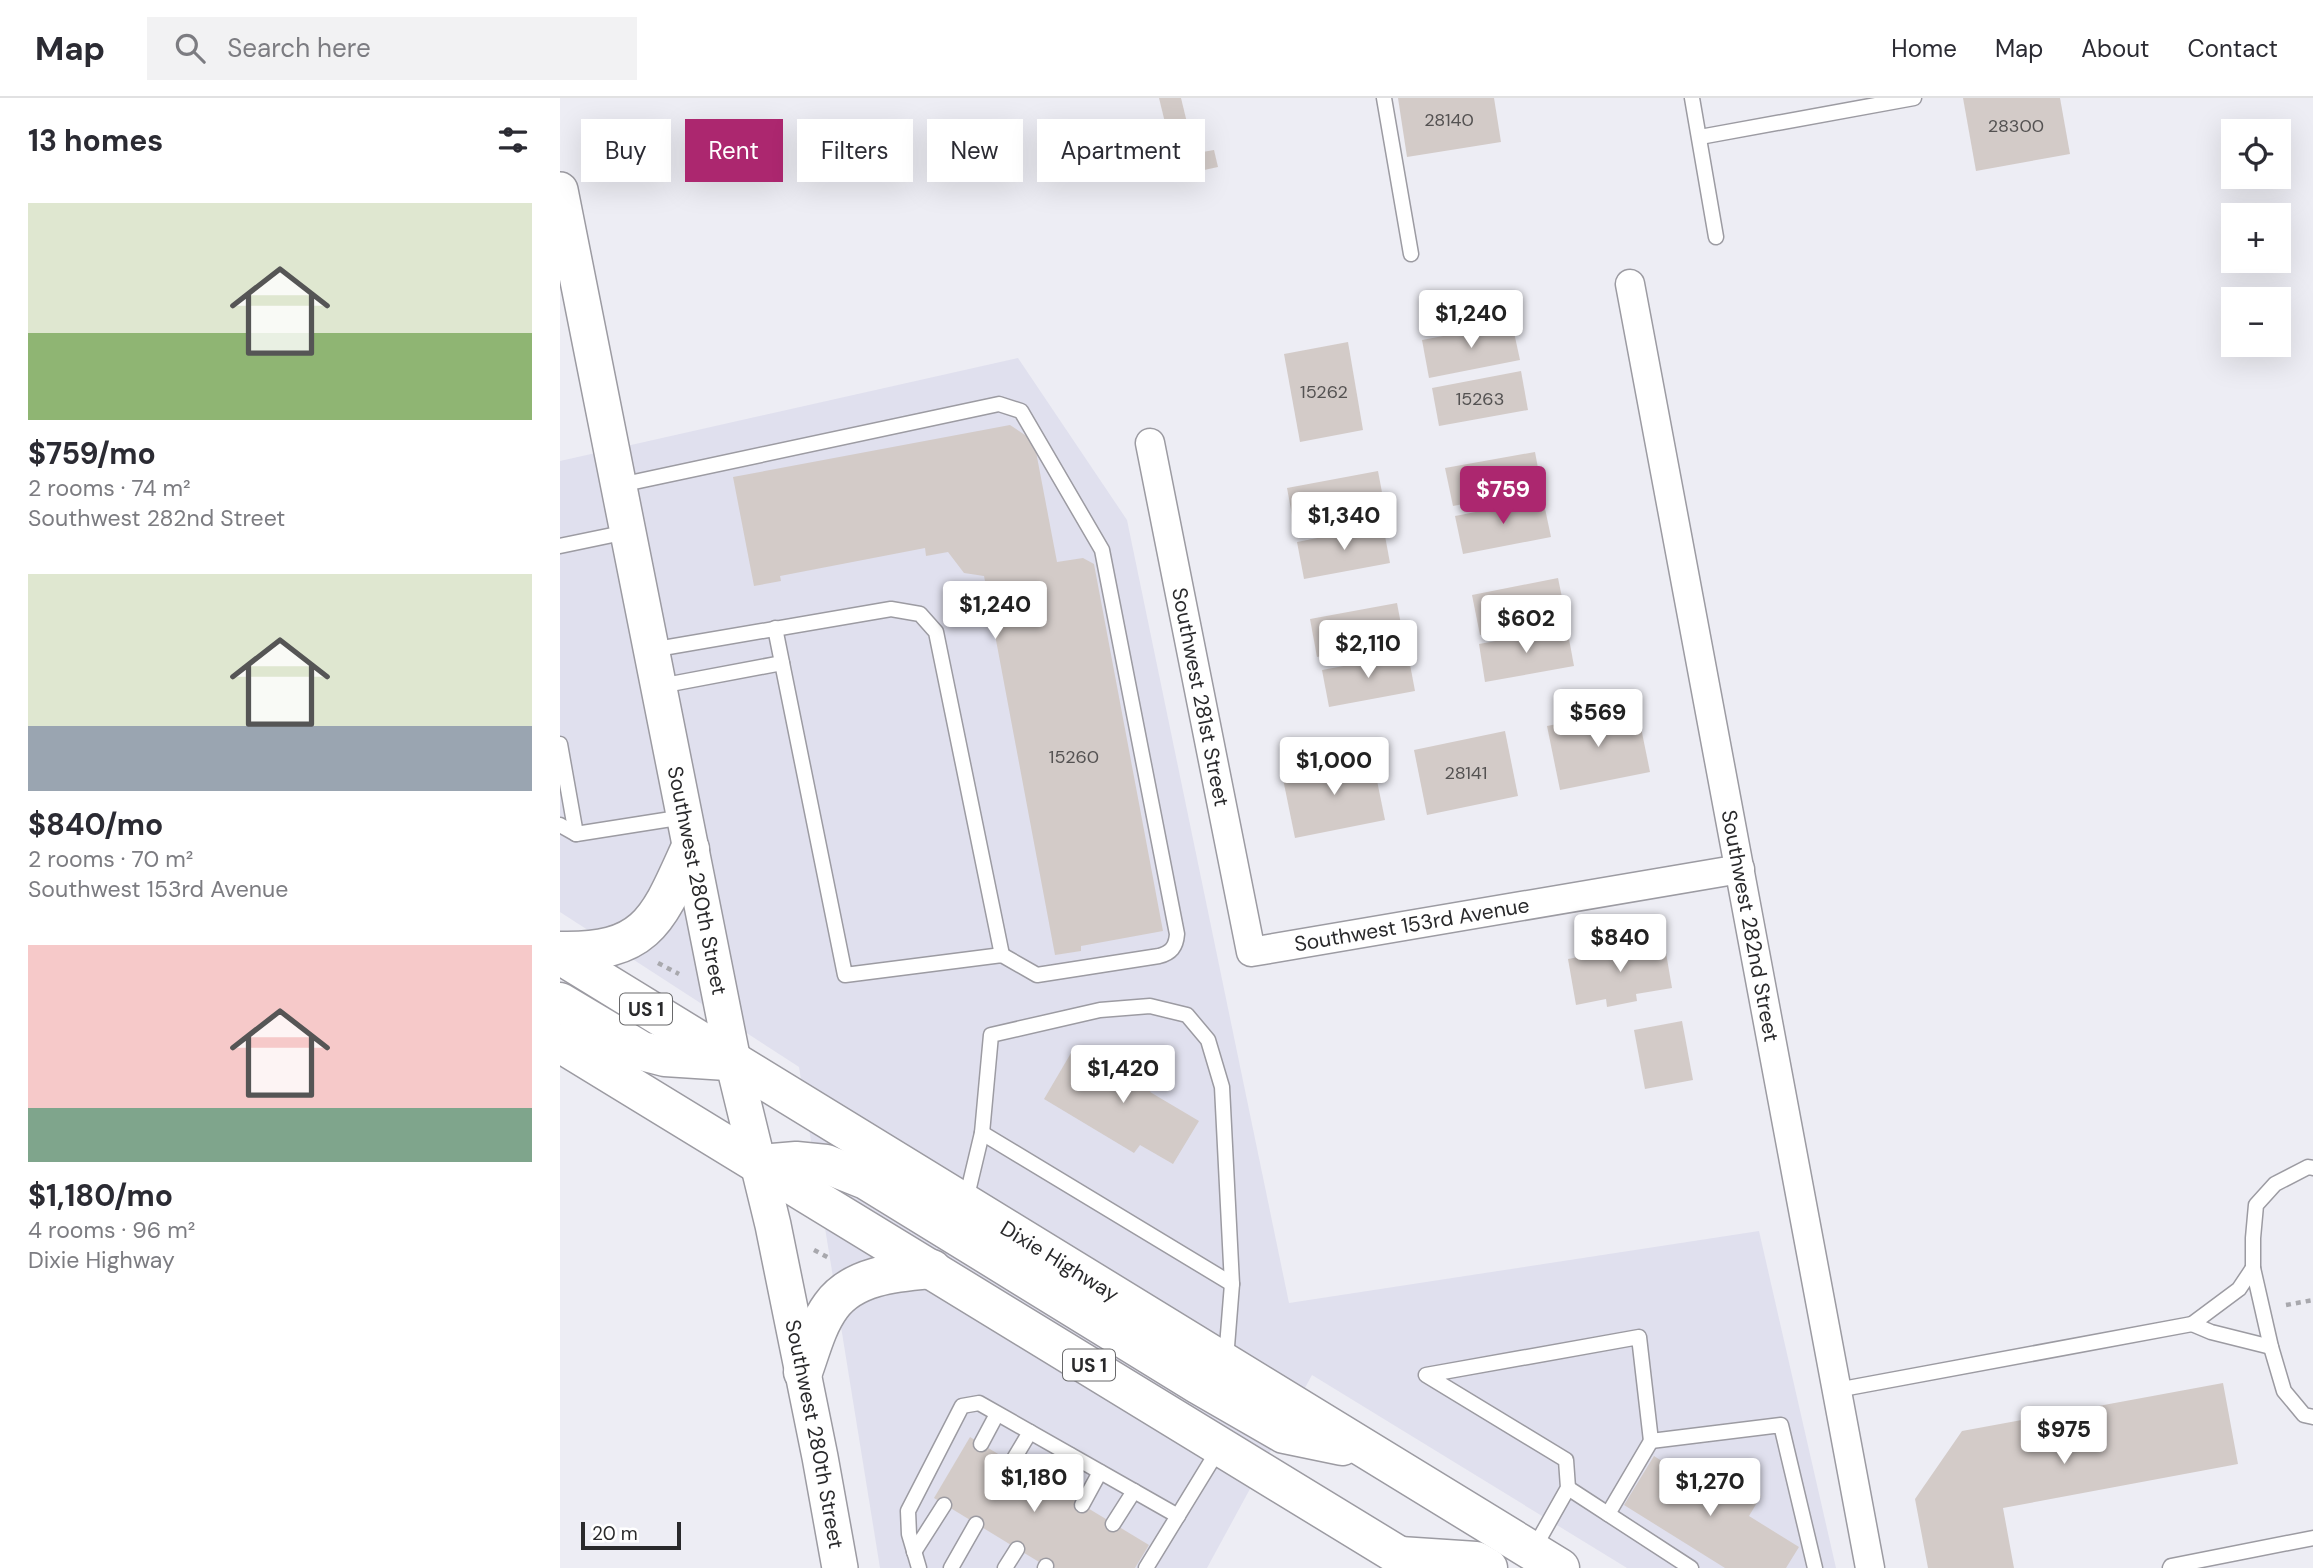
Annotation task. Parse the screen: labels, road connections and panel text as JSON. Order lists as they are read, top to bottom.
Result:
{
  "streets": {
    "highway": ["US 1", "Dixie Highway"],
    "street": [
      "Southwest 281st Street",
      "Southwest 280th Street",
      "Southwest 153rd Avenue",
      "Southwest 282nd Street"
    ]
  },
  "crossings": [
    ["Southwest 281st Street", "Southwest 153rd Avenue"],
    ["Southwest 280th Street", "US 1"],
    ["Southwest 280th Street", "Dixie Highway"],
    ["Southwest 153rd Avenue", "Southwest 282nd Street"]
  ],
  "house_numbers": [
    "28140",
    "28300",
    "15262",
    "15263",
    "15260",
    "28141"
  ],
  "scale_bar": "20 m",
  "page": {
    "header": "Map",
    "search": "Search here",
    "nav": [
      "Home",
      "Map",
      "About",
      "Contact"
    ],
    "heading": "13 homes",
    "map_buttons": ["+", "−"],
    "chip": [
      "Buy",
      "Rent",
      "Filters",
      "New",
      "Apartment"
    ],
    "list": [
      {
        "name": "$759/mo",
        "note": "2 rooms · 74 m² · Southwest 282nd Street"
      },
      {
        "name": "$840/mo",
        "note": "2 rooms · 70 m² · Southwest 153rd Avenue"
      },
      {
        "name": "$1,180/mo",
        "note": "4 rooms · 96 m² · Dixie Highway"
      }
    ],
    "price": [
      "$1,240",
      "$759",
      "$1,340",
      "$1,240",
      "$602",
      "$2,110",
      "$569",
      "$1,000",
      "$840",
      "$1,420",
      "$975",
      "$1,180",
      "$1,270"
    ],
    "scale": "20 m"
  }
}
